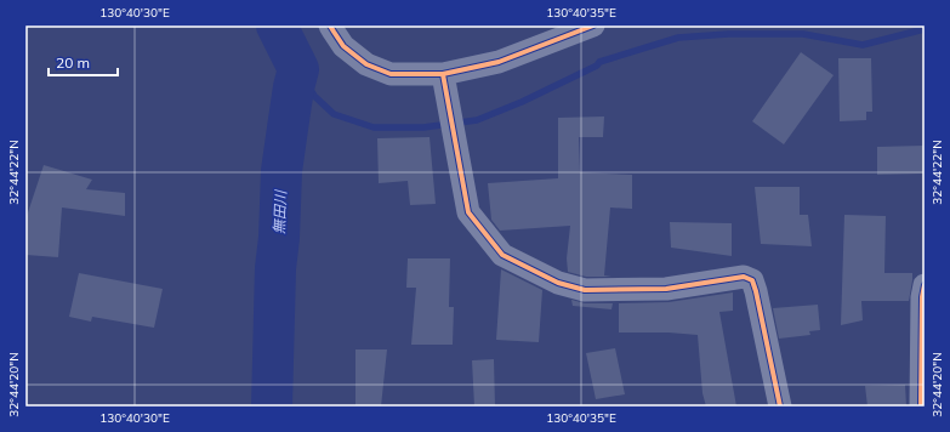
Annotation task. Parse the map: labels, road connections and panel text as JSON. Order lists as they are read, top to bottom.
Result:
{
  "water": ["無田川"],
  "scale_bar": "20 m",
  "coordinates": [
    "130°40'30\"E",
    "130°40'35\"E",
    "32°44'22\"N",
    "32°44'20\"N"
  ]
}
